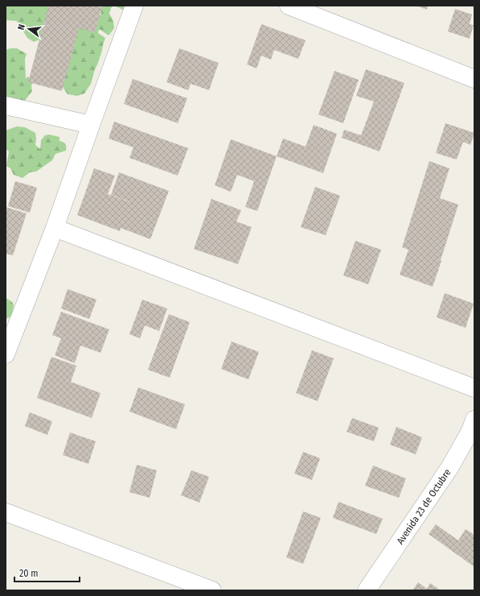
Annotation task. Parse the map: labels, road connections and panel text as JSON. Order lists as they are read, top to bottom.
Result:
{
  "streets": {
    "street": ["Avenida 23 de Octubre"]
  },
  "scale_bar": "20 m",
  "north": "left"
}
